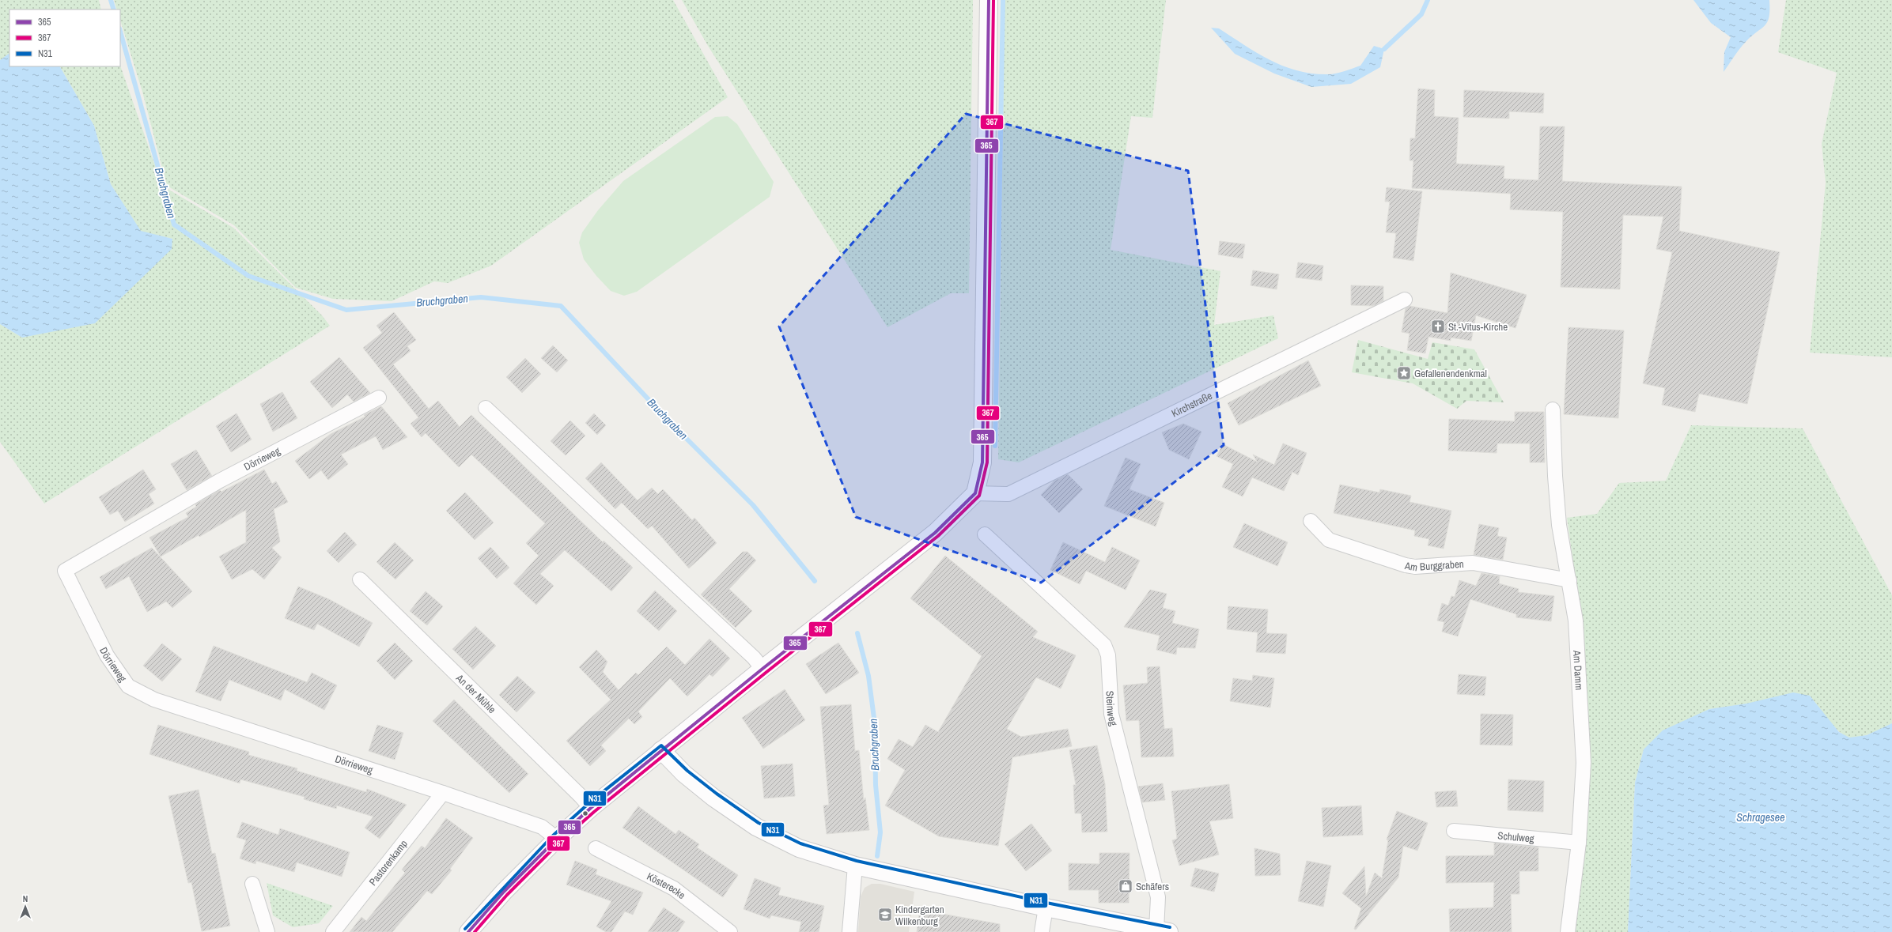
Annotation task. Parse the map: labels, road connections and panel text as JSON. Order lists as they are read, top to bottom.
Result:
{
  "streets": {
    "street": [
      "Kirchstraße",
      "Dörrieweg",
      "Am Burggraben",
      "Am Damm",
      "An der Mühle",
      "Steinweg",
      "Schulweg",
      "Pastorenkamp",
      "Kösterecke"
    ]
  },
  "crossings": [
    ["Dörrieweg", "Pastorenkamp"],
    ["Am Burggraben", "Am Damm"],
    ["Am Damm", "Schulweg"]
  ],
  "water": ["Bruchgraben", "Schragesee"],
  "places": {
    "church": ["St.-Vitus-Kirche"],
    "place": ["Gefallenendenkmal"],
    "shop": ["Schäfers"],
    "school or university": ["Kindergarten Wilkenburg"]
  },
  "lines": ["transit line 365", "transit line 367", "transit line N31"],
  "legend": ["365", "367", "N31"],
  "north": "top"
}
